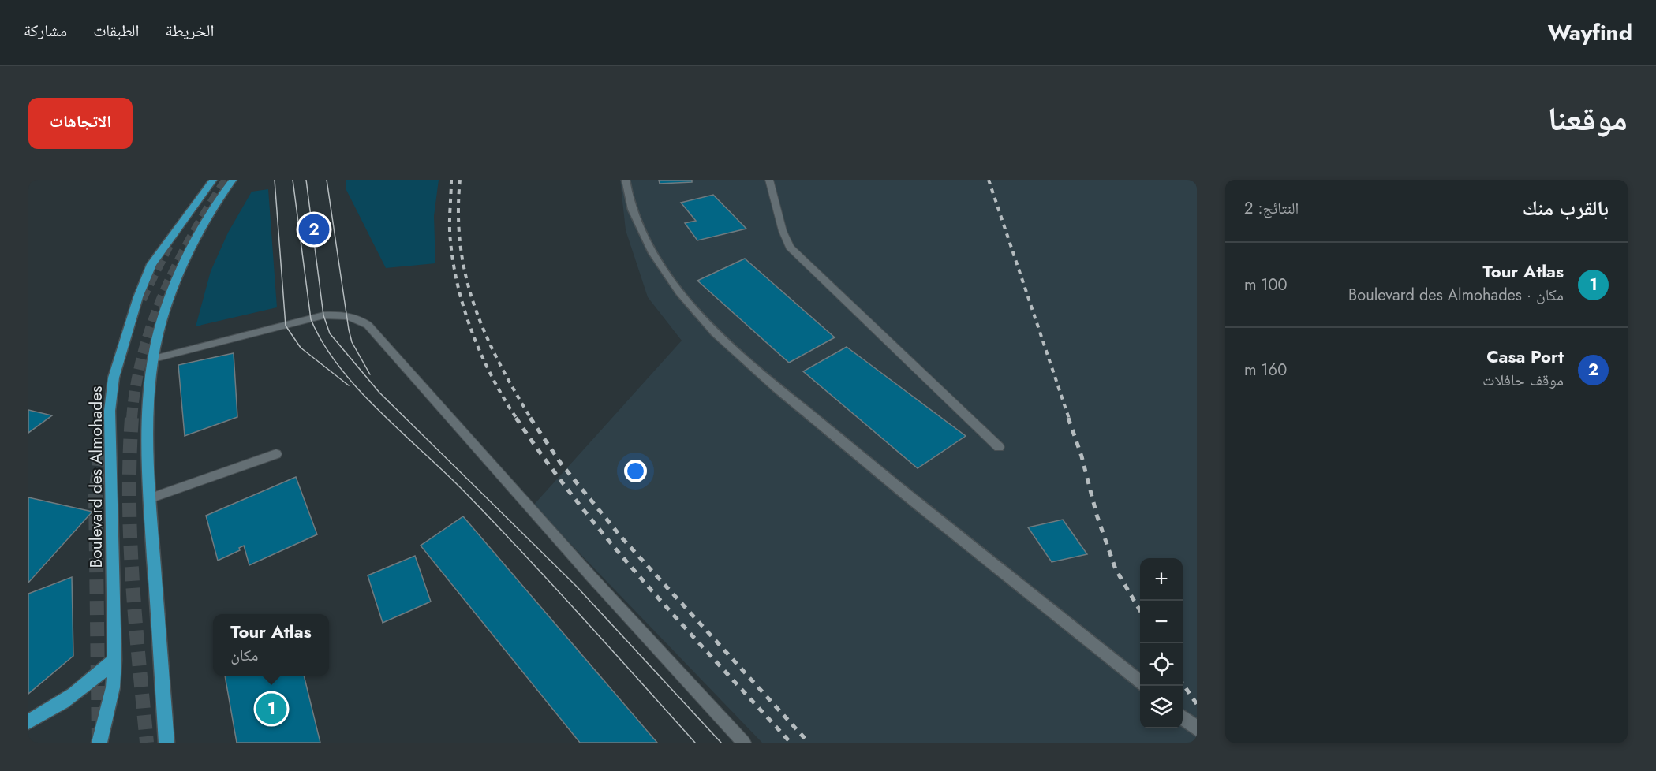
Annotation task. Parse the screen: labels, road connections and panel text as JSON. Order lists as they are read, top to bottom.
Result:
{
  "streets": {
    "main road": ["Boulevard des Almohades"]
  },
  "page": {
    "header": "Wayfind",
    "nav": ["الخريطة", "الطبقات", "مشاركة"],
    "title": "موقعنا",
    "buttons": "الاتجاهات",
    "heading": ["بالقرب منك", "النتائج: 2"],
    "pins": ["2", "1"],
    "list": [
      {
        "mark": "1",
        "name": "Tour Atlas",
        "note": "مكان · Boulevard des Almohades",
        "value": "100 m"
      },
      {
        "mark": "2",
        "name": "Casa Port",
        "note": "موقف حافلات",
        "value": "160 m"
      }
    ],
    "map_buttons": ["+", "−"],
    "popup": ["Tour Atlas", "مكان"]
  }
}
